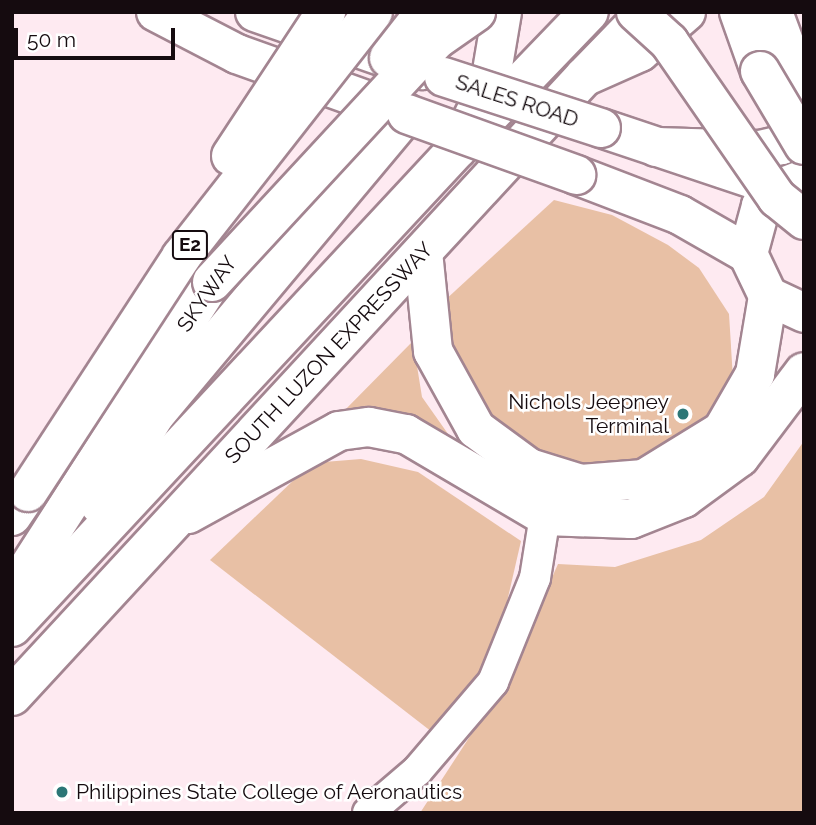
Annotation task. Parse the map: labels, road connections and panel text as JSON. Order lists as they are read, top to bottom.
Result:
{
  "streets": {
    "main road": [
      "SALES ROAD",
      "E2",
      "SKYWAY",
      "SOUTH LUZON EXPRESSWAY"
    ]
  },
  "places": ["Nichols Jeepney Terminal", "Philippines State College of Aeronautics"],
  "scale_bar": "50 m"
}
